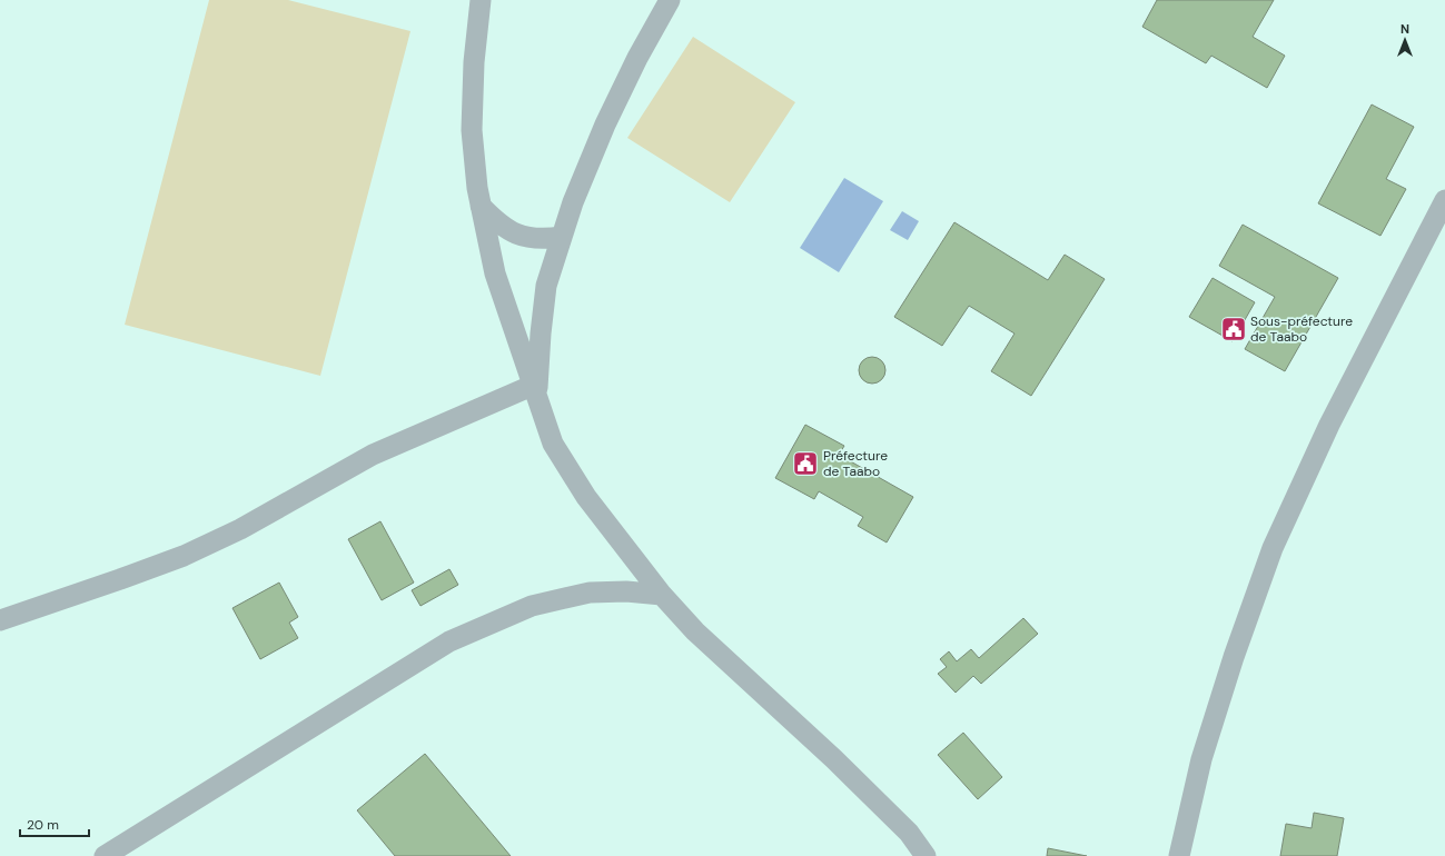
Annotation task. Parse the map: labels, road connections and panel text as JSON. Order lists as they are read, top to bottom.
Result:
{
  "places": {
    "public building": ["Sous-préfecture de Taabo", "Préfecture de Taabo"]
  },
  "scale_bar": "20 m",
  "north": "top"
}
